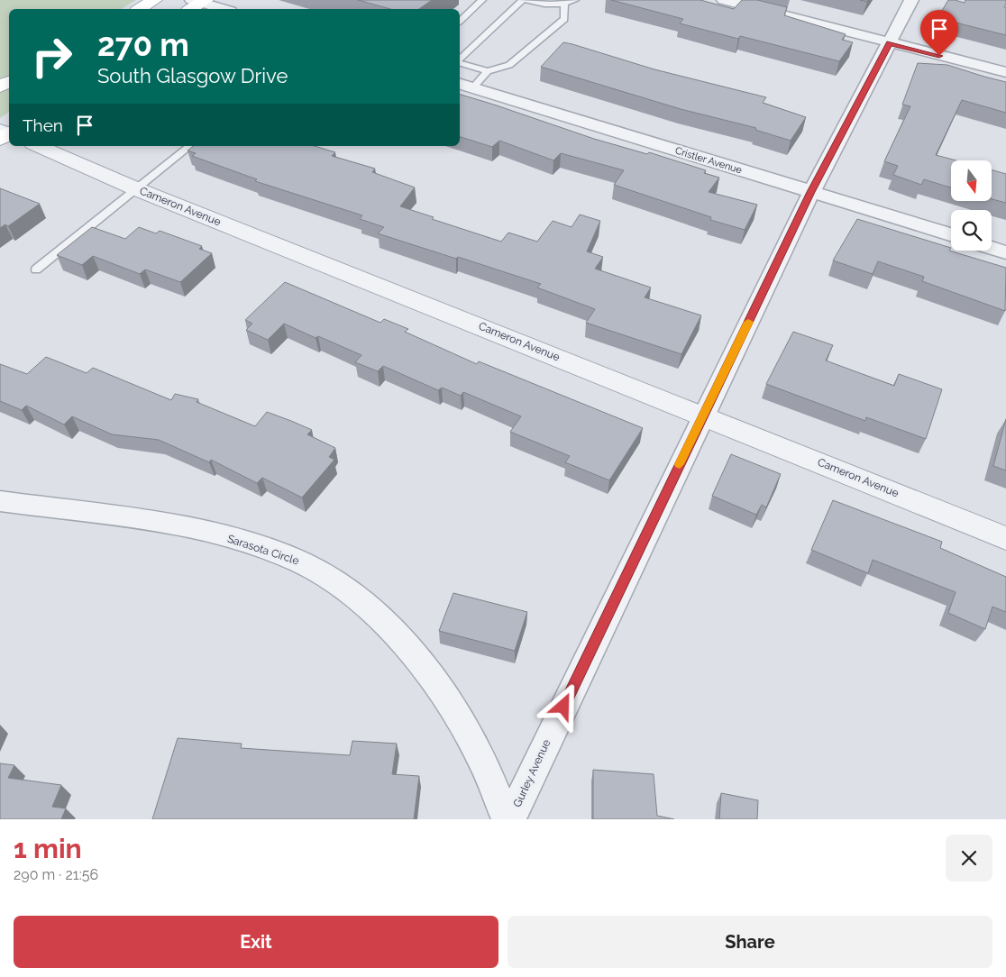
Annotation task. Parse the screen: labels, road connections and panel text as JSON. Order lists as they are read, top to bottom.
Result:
{
  "streets": {
    "street": [
      "Cristler Avenue",
      "Cameron Avenue",
      "Sarasota Circle",
      "Gurley Avenue"
    ]
  },
  "crossings": [
    ["Cristler Avenue", "Gurley Avenue"],
    ["Cameron Avenue", "Gurley Avenue"],
    ["Sarasota Circle", "Gurley Avenue"]
  ],
  "north": "bottom",
  "page": {
    "turn": ["270 m", "South Glasgow Drive"],
    "then": "Then",
    "heading": ["1 min", "290 m · 21:56"],
    "buttons": ["Exit", "Share"]
  }
}
